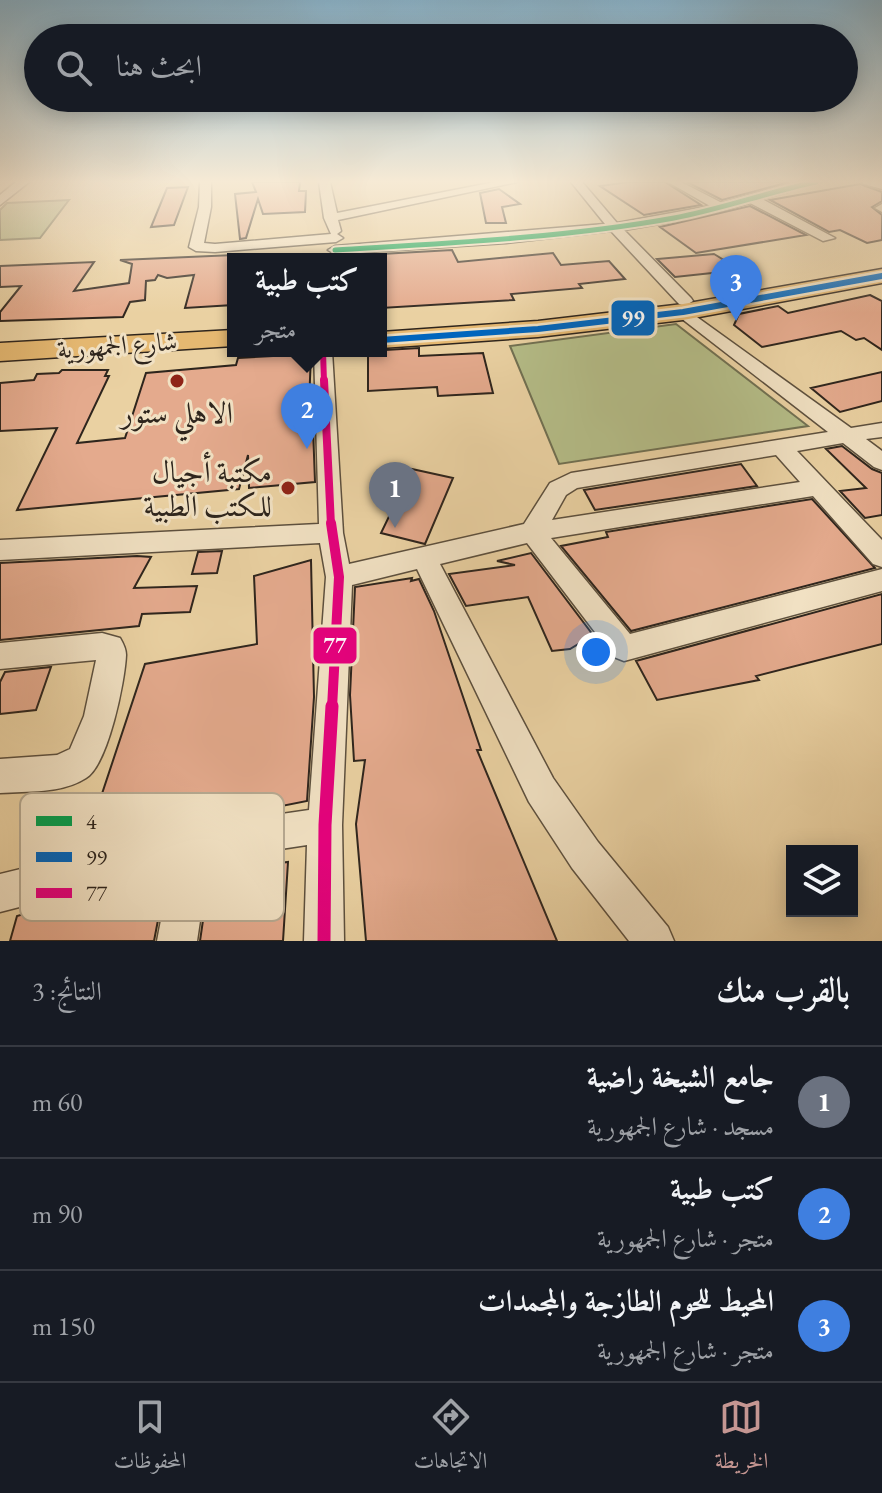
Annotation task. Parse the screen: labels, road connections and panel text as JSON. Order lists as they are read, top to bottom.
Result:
{
  "streets": {
    "main road": ["شارع الجمهورية"]
  },
  "places": ["الاهلي ستور", "مكتبة أجيال للكتب الطبية"],
  "lines": ["transit line 4", "transit line 99", "transit line 77"],
  "legend": ["4", "99", "77"],
  "page": {
    "search": "ابحث هنا",
    "popup": ["كتب طبية", "متجر"],
    "pins": ["3", "2", "1"],
    "heading": ["بالقرب منك", "النتائج: 3"],
    "list": [
      {
        "mark": "1",
        "name": "جامع الشيخة راضية",
        "note": "مسجد · شارع الجمهورية",
        "value": "60 m"
      },
      {
        "mark": "2",
        "name": "كتب طبية",
        "note": "متجر · شارع الجمهورية",
        "value": "90 m"
      },
      {
        "mark": "3",
        "name": "المحيط للحوم الطازجة والمجمدات",
        "note": "متجر · شارع الجمهورية",
        "value": "150 m"
      }
    ],
    "nav": ["الخريطة", "الاتجاهات", "المحفوظات"]
  }
}
